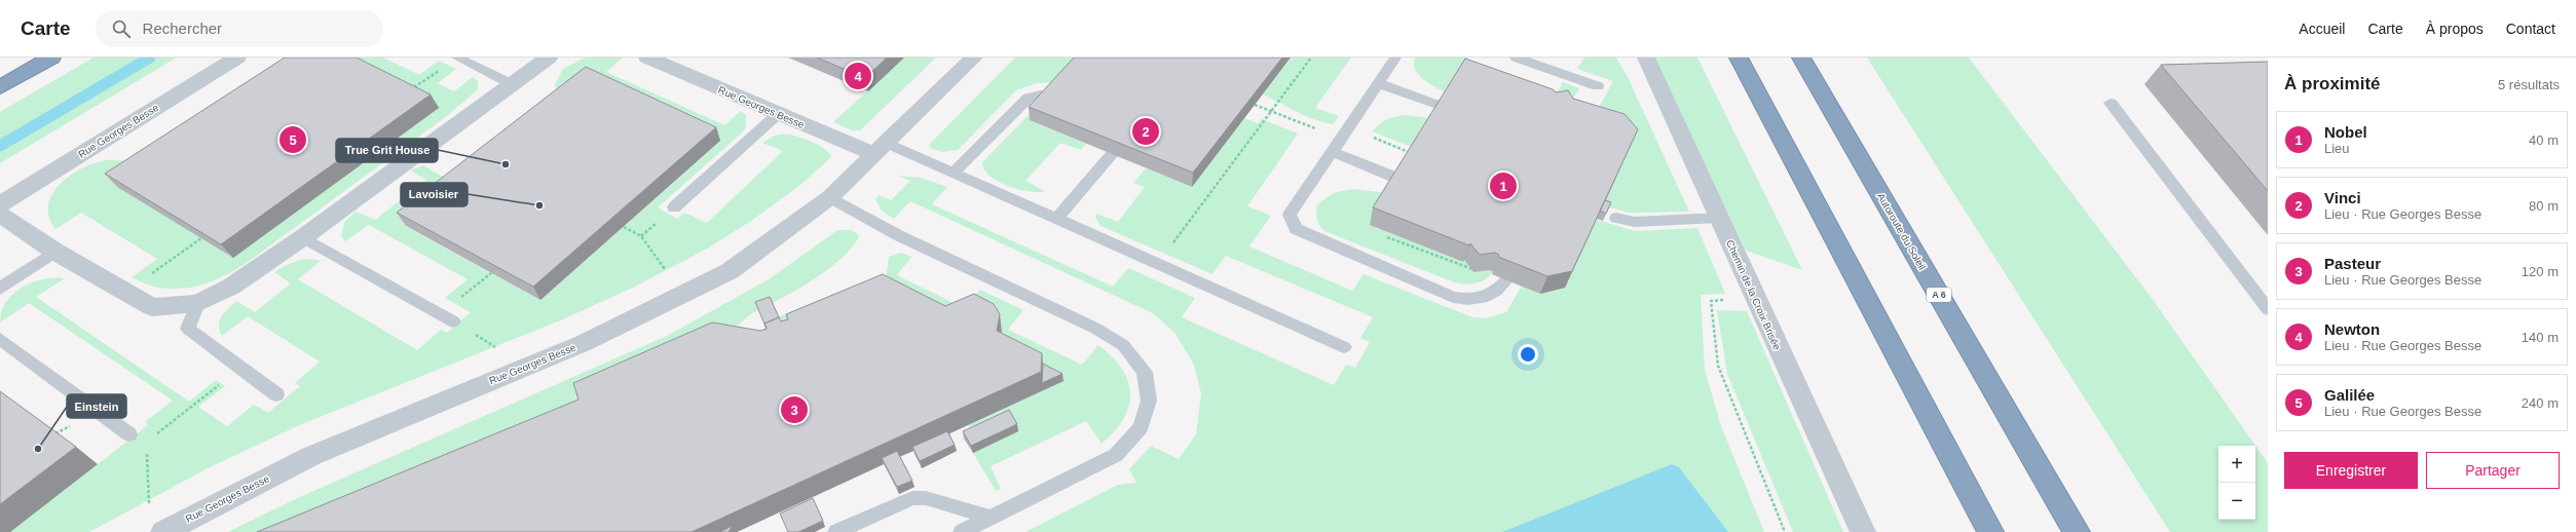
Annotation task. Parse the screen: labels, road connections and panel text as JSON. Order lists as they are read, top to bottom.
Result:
{
  "streets": {
    "highway": ["Autoroute du Soleil", "A 6"],
    "street": ["Rue Georges Besse", "Chemin de la Croix Brisée"]
  },
  "places": ["True Grit House", "Lavoisier", "Einstein"],
  "page": {
    "header": "Carte",
    "search": "Rechercher",
    "nav": [
      "Accueil",
      "Carte",
      "À propos",
      "Contact"
    ],
    "heading": ["À proximité", "5 résultats"],
    "pins": [
      "4",
      "2",
      "5",
      "1",
      "3"
    ],
    "list": [
      {
        "mark": "1",
        "name": "Nobel",
        "note": "Lieu",
        "value": "40 m"
      },
      {
        "mark": "2",
        "name": "Vinci",
        "note": "Lieu · Rue Georges Besse",
        "value": "80 m"
      },
      {
        "mark": "3",
        "name": "Pasteur",
        "note": "Lieu · Rue Georges Besse",
        "value": "120 m"
      },
      {
        "mark": "4",
        "name": "Newton",
        "note": "Lieu · Rue Georges Besse",
        "value": "140 m"
      },
      {
        "mark": "5",
        "name": "Galilée",
        "note": "Lieu · Rue Georges Besse",
        "value": "240 m"
      }
    ],
    "buttons": ["Enregistrer", "Partager"],
    "map_buttons": ["+", "−"]
  }
}
